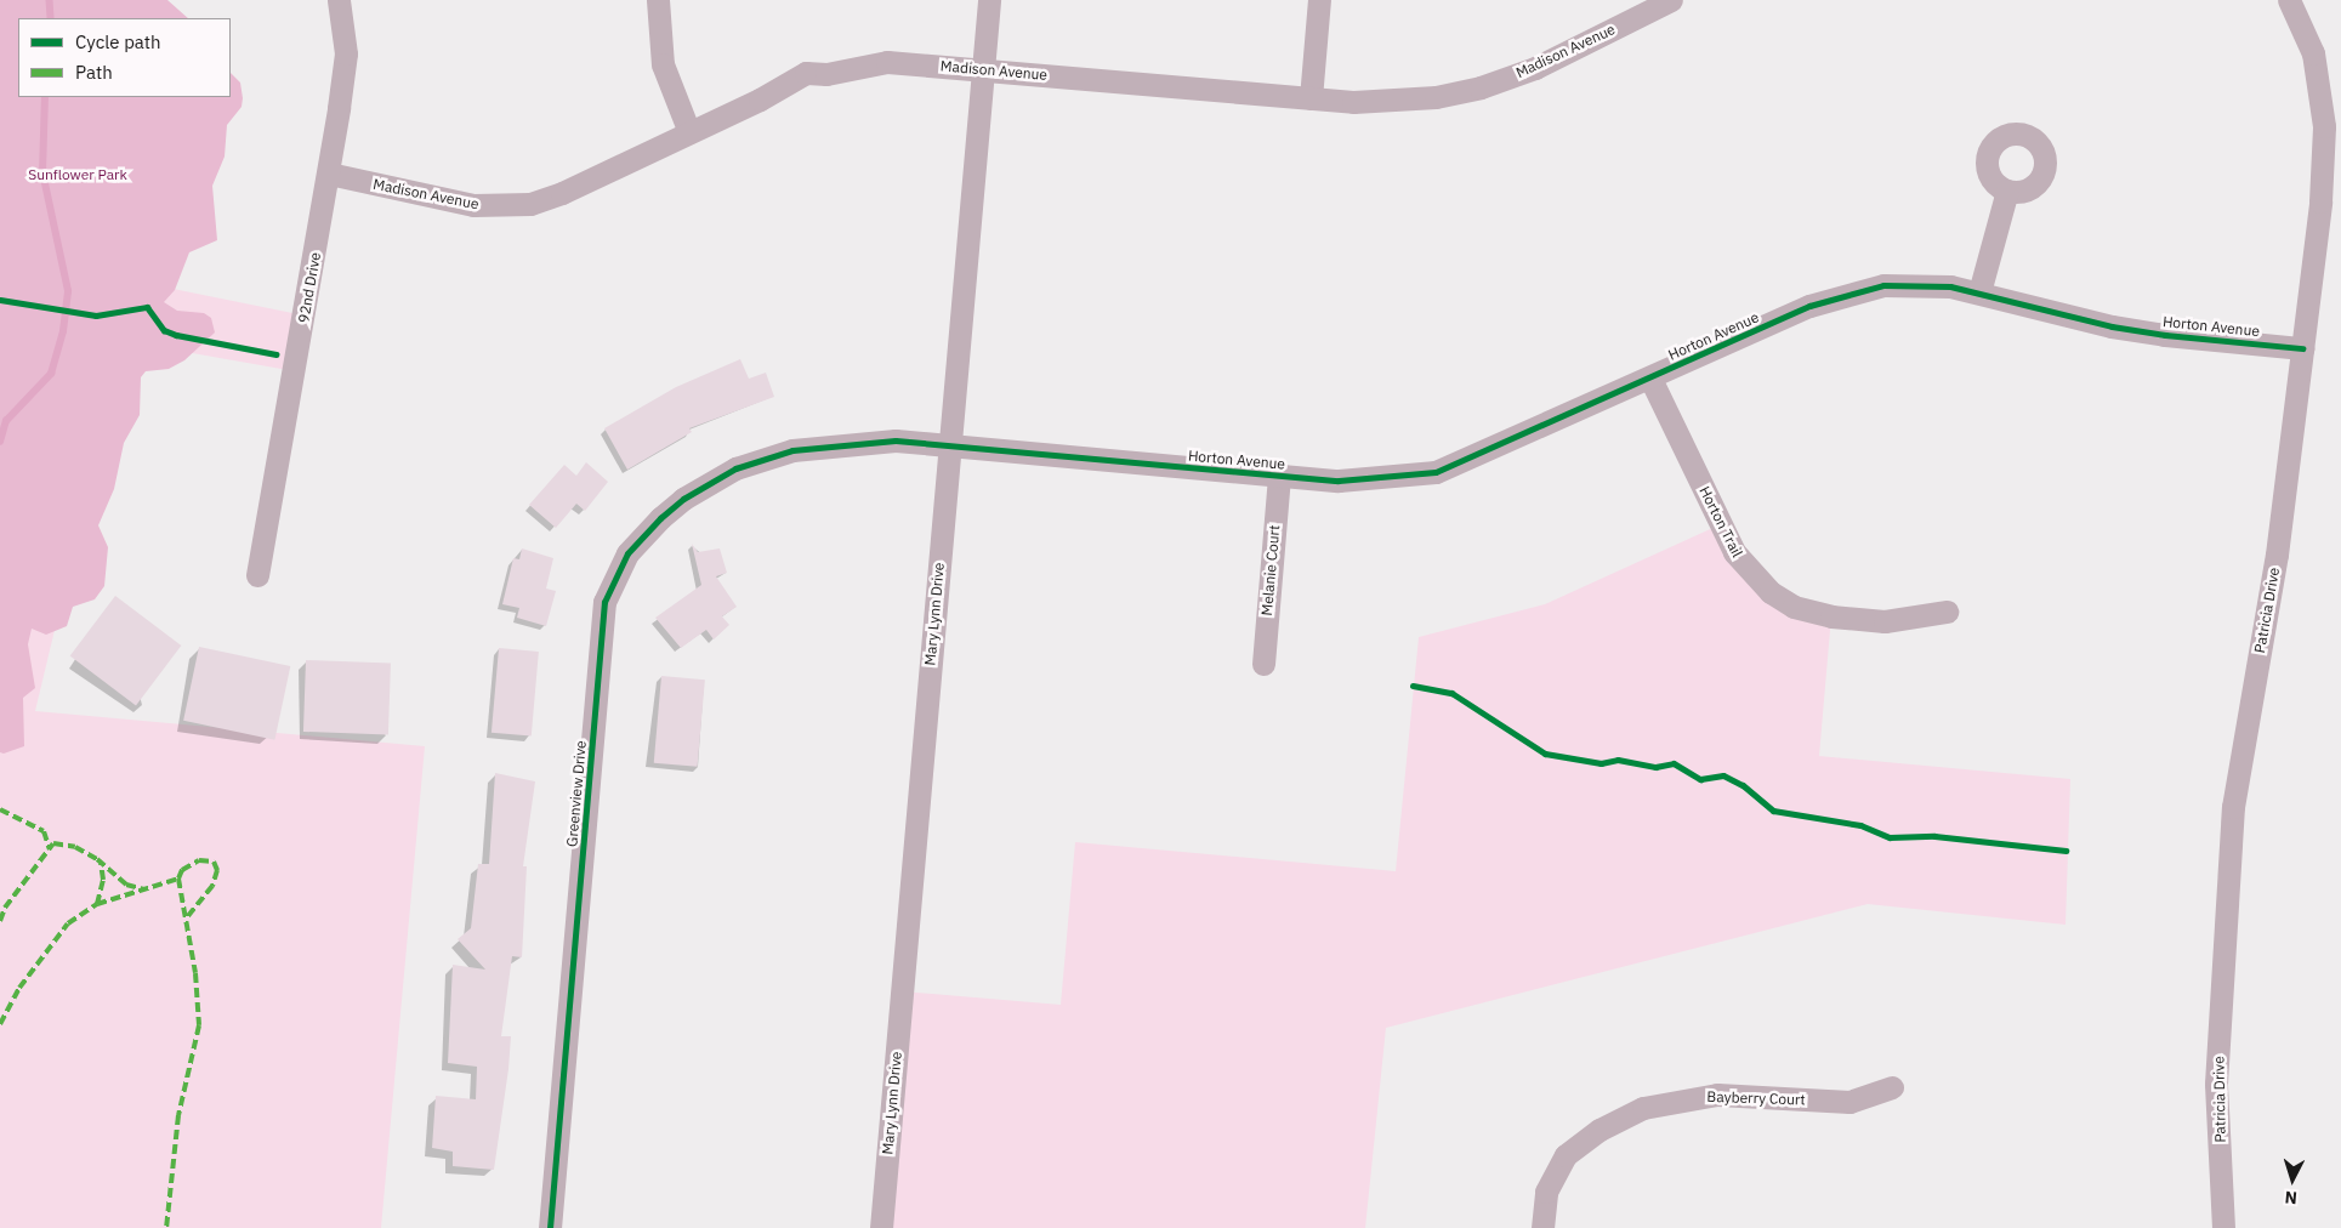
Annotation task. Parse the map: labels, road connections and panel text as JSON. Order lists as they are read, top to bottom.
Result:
{
  "streets": {
    "street": [
      "Madison Avenue",
      "92nd Drive",
      "Horton Avenue",
      "Horton Trail",
      "Melanie Court",
      "Patricia Drive",
      "Mary Lynn Drive",
      "Greenview Drive",
      "Bayberry Court"
    ]
  },
  "crossings": [
    ["Madison Avenue", "92nd Drive"],
    ["Madison Avenue", "Mary Lynn Drive"],
    ["Horton Avenue", "Horton Trail"],
    ["Horton Avenue", "Melanie Court"],
    ["Horton Avenue", "Patricia Drive"],
    ["Horton Avenue", "Mary Lynn Drive"],
    ["Horton Avenue", "Greenview Drive"]
  ],
  "parks": ["Sunflower Park"],
  "legend": ["Cycle path", "Path"],
  "north": "bottom"
}
